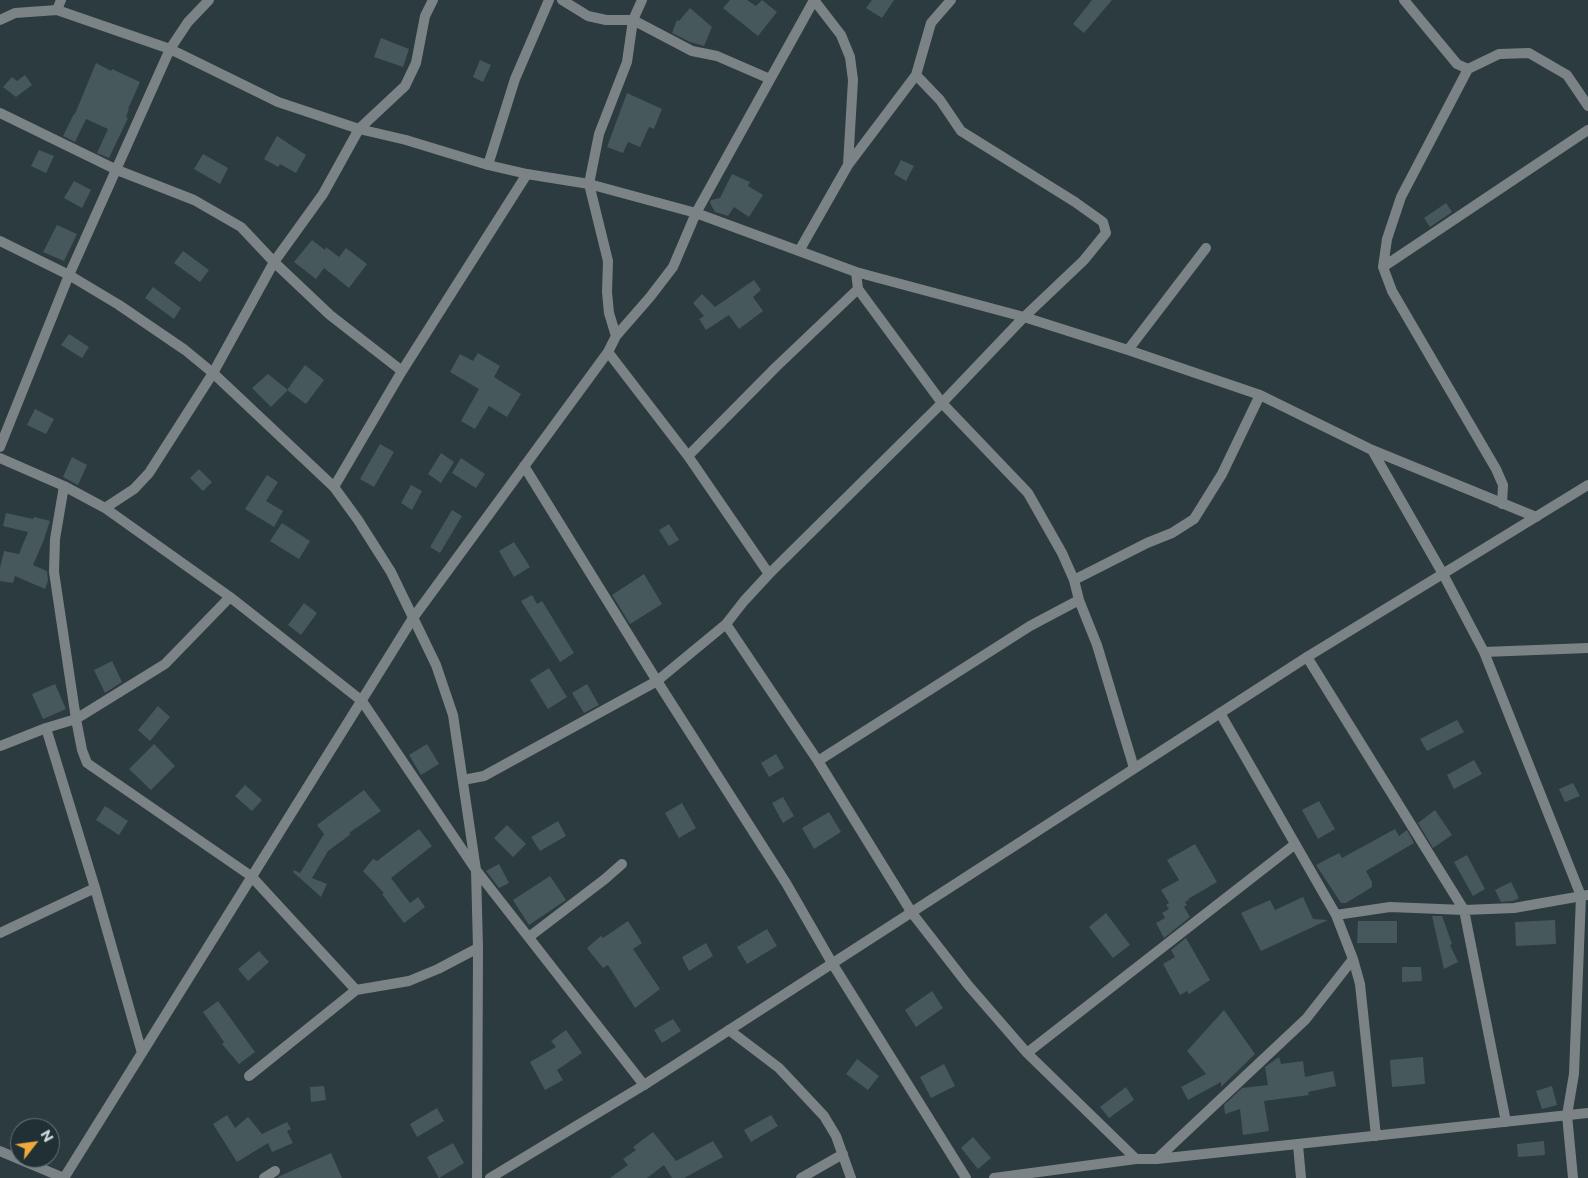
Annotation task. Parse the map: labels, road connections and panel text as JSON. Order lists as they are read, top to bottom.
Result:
{
  "north": "top right"
}
